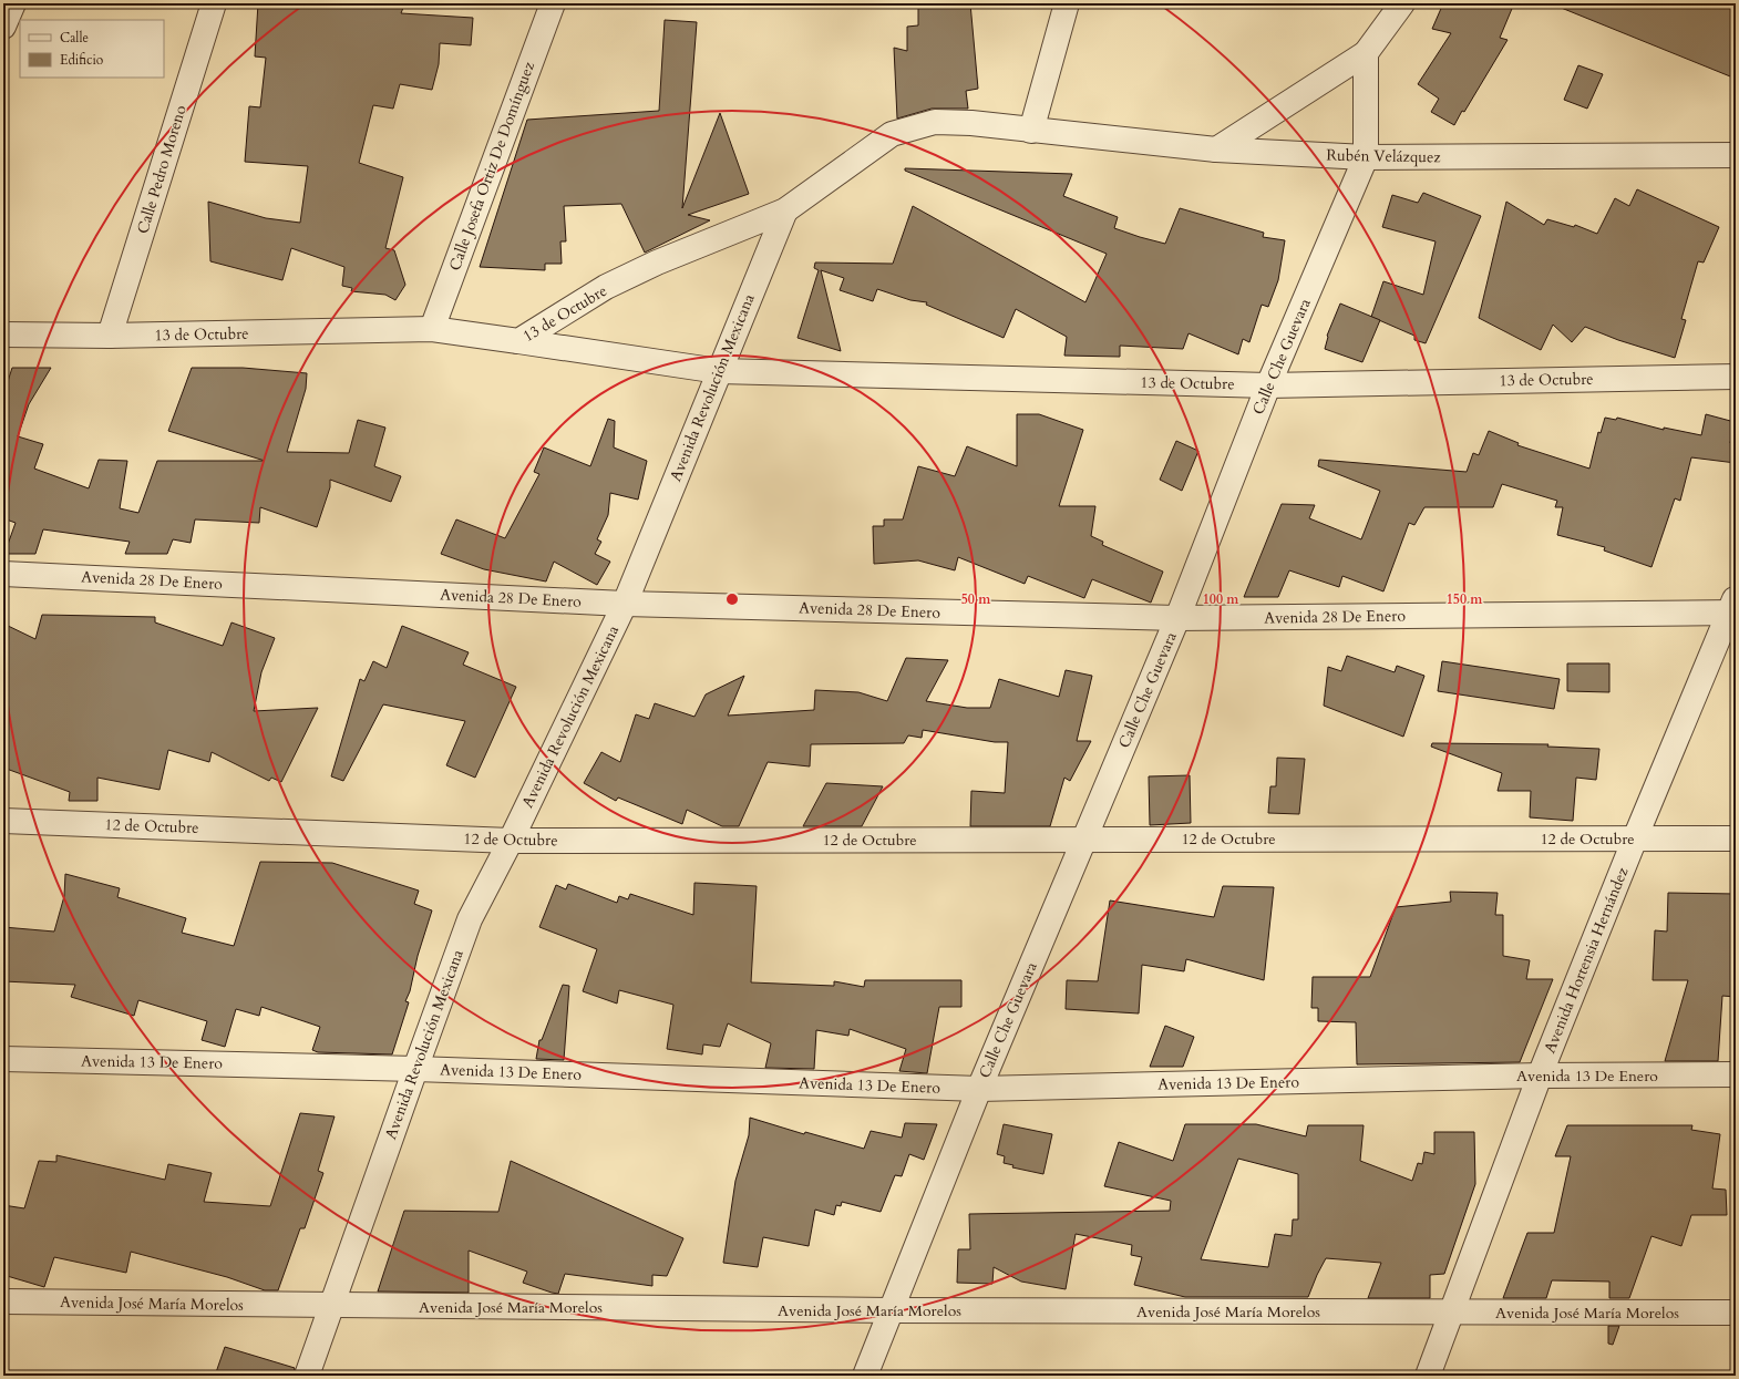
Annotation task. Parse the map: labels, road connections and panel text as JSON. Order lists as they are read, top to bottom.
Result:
{
  "streets": {
    "street": [
      "Rubén Velázquez",
      "Calle Josefa Ortiz De Domínguez",
      "Calle Pedro Moreno",
      "13 de Octubre",
      "Calle Che Guevara",
      "Avenida Revolución Mexicana",
      "Avenida 28 De Enero",
      "12 de Octubre",
      "Avenida Hortensia Hernández",
      "Avenida 13 De Enero",
      "Avenida José María Morelos"
    ]
  },
  "crossings": [
    ["Rubén Velázquez", "13 de Octubre"],
    ["Rubén Velázquez", "Calle Che Guevara"],
    ["Calle Josefa Ortiz De Domínguez", "13 de Octubre"],
    ["Calle Pedro Moreno", "13 de Octubre"],
    ["13 de Octubre", "Calle Che Guevara"],
    ["13 de Octubre", "Avenida Revolución Mexicana"],
    ["Calle Che Guevara", "Avenida 28 De Enero"],
    ["Calle Che Guevara", "12 de Octubre"],
    ["Calle Che Guevara", "Avenida 13 De Enero"],
    ["Calle Che Guevara", "Avenida José María Morelos"],
    ["Avenida Revolución Mexicana", "Avenida 28 De Enero"],
    ["Avenida Revolución Mexicana", "12 de Octubre"],
    ["Avenida Revolución Mexicana", "Avenida 13 De Enero"],
    ["Avenida Revolución Mexicana", "Avenida José María Morelos"],
    ["Avenida 28 De Enero", "Avenida Hortensia Hernández"],
    ["12 de Octubre", "Avenida Hortensia Hernández"],
    ["Avenida Hortensia Hernández", "Avenida 13 De Enero"],
    ["Avenida Hortensia Hernández", "Avenida José María Morelos"]
  ],
  "legend": ["Calle", "Edificio"],
  "rings": ["50 m", "100 m", "150 m"]
}
